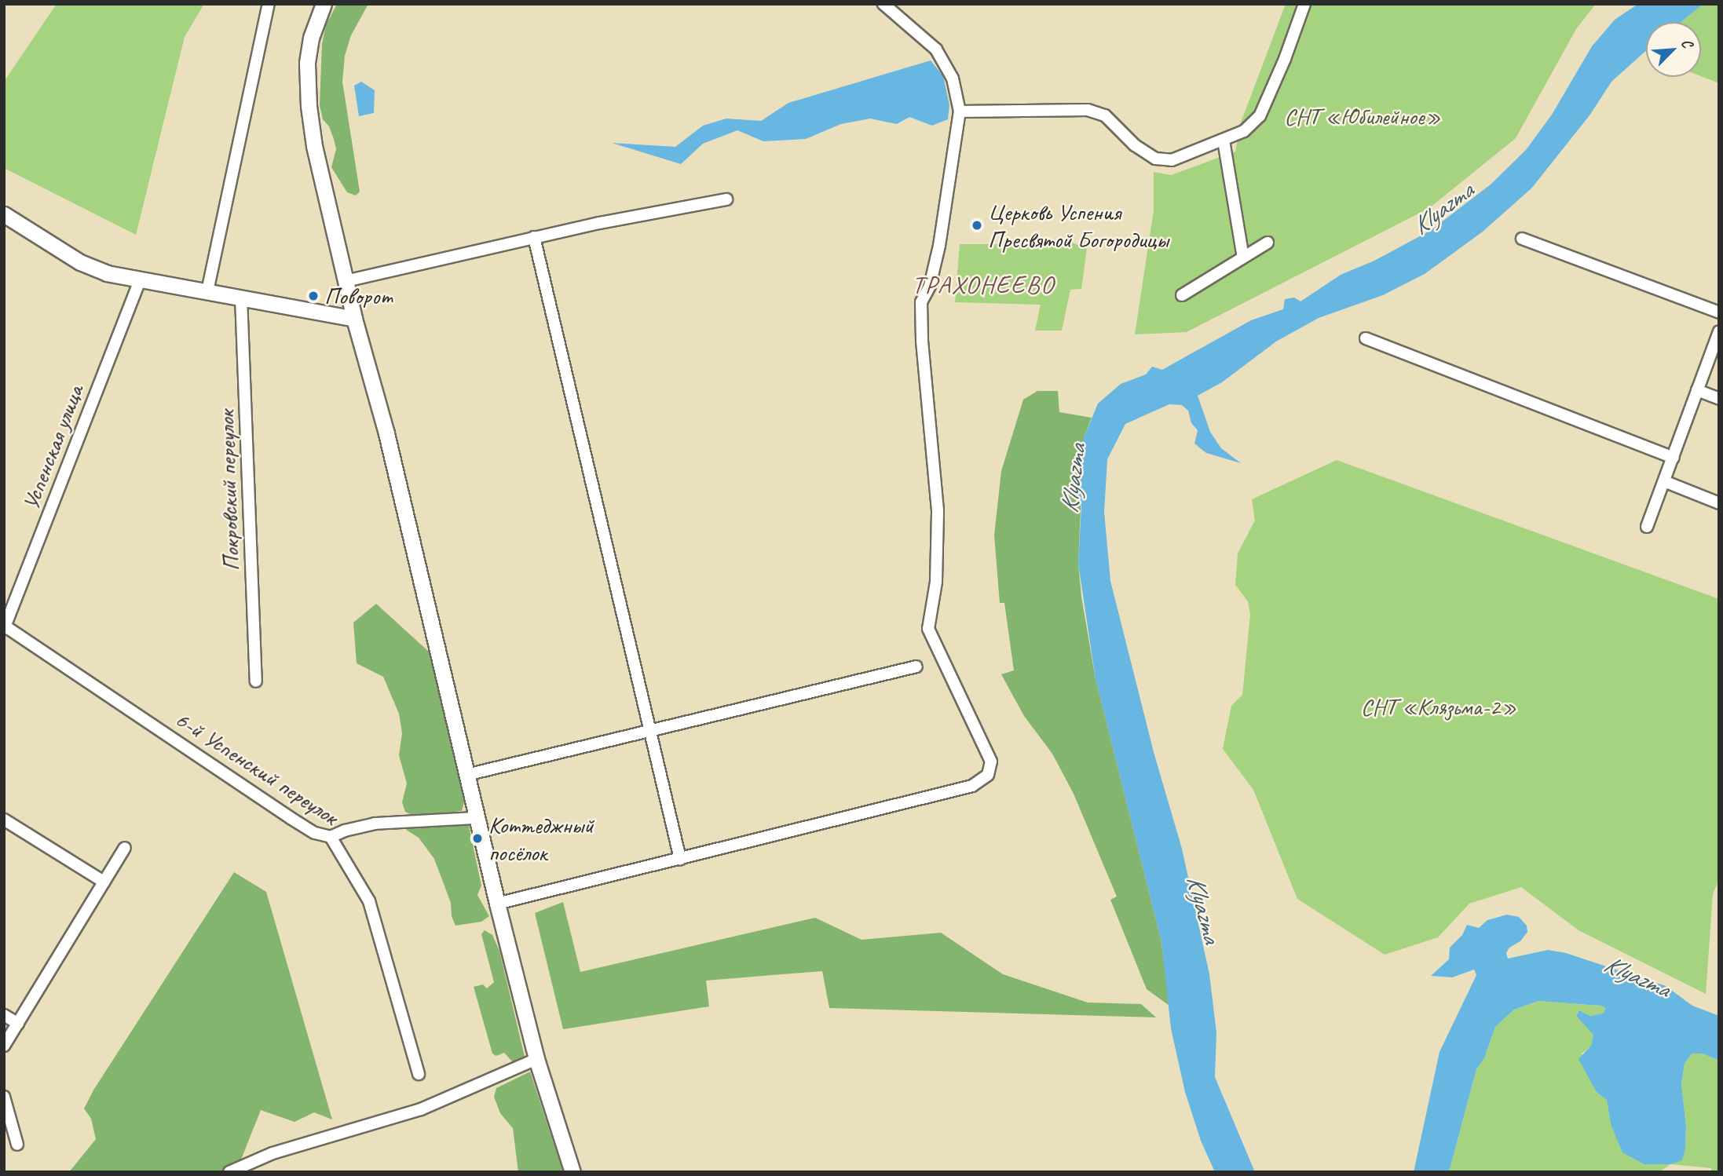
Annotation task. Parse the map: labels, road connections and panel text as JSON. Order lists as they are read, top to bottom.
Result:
{
  "streets": {
    "street": ["Успенская улица", "Покровский переулок", "6-й Успенский переулок"]
  },
  "crossings": [
    ["Успенская улица", "6-й Успенский переулок"]
  ],
  "districts": ["ТРАХОНЕЕВО"],
  "water": ["Klyazma"],
  "parks": ["СНТ «Юбилейное»", "СНТ «Клязьма-2»"],
  "places": ["Церковь Успения Пресвятой Богородицы", "Поворот", "Коттеджный посёлок"],
  "north": "top right"
}
